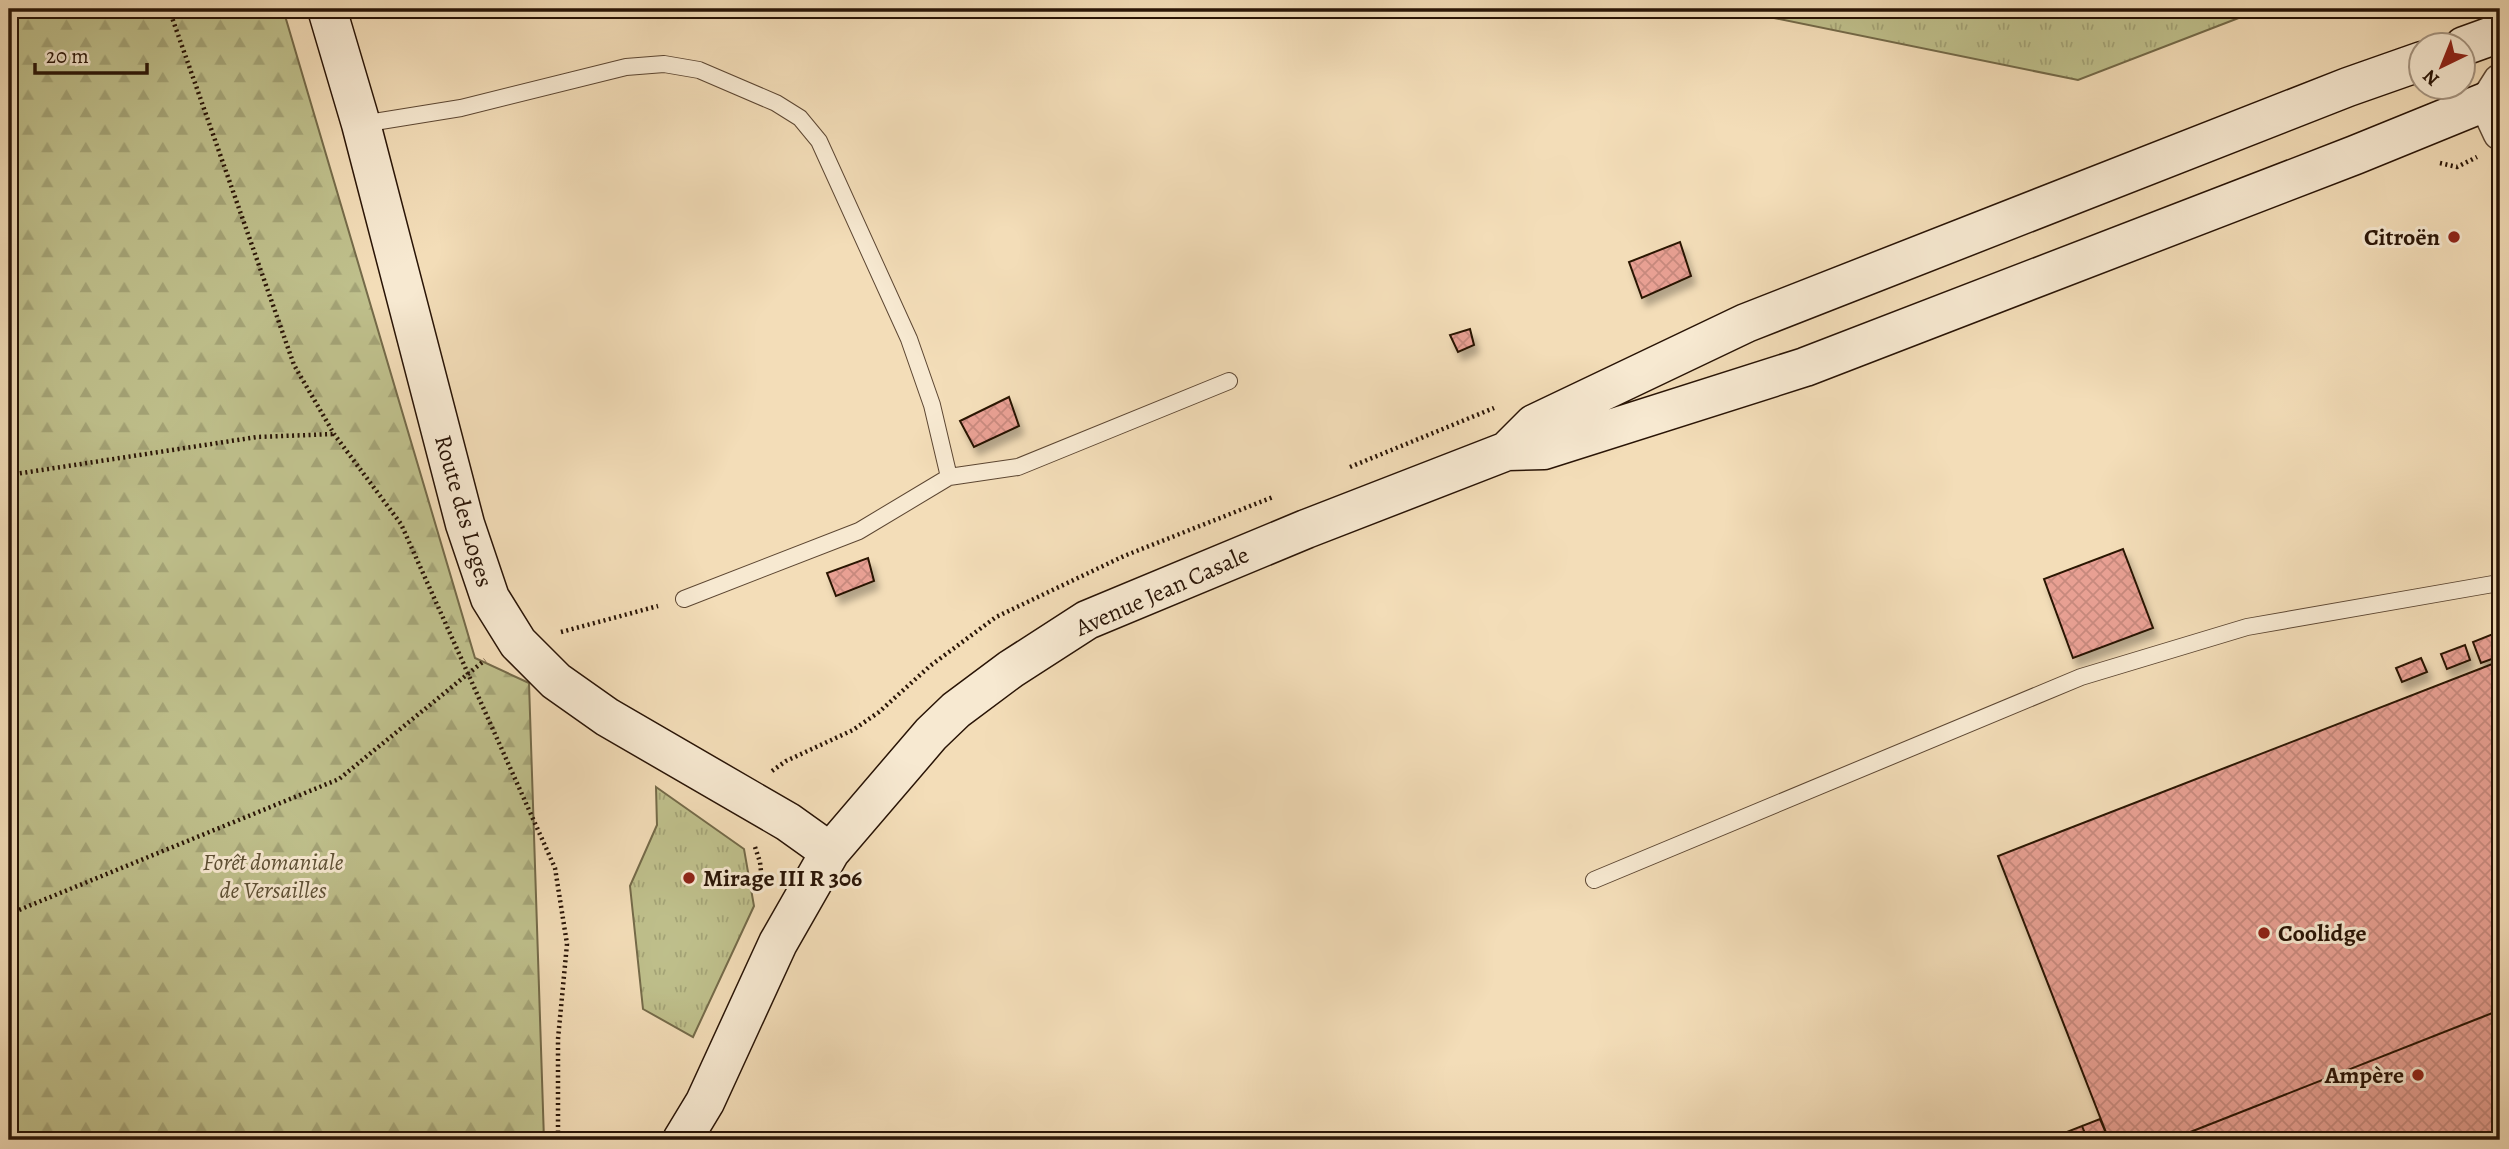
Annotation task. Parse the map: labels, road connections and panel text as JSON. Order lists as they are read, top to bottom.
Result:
{
  "streets": {
    "main road": ["Route des Loges", "Avenue Jean Casale"]
  },
  "crossings": [
    ["Route des Loges", "Avenue Jean Casale"]
  ],
  "parks": ["Forêt domaniale de Versailles"],
  "places": [
    "Citroën",
    "Mirage III R 306",
    "Coolidge",
    "Ampère"
  ],
  "scale_bar": "20 m",
  "north": "bottom left"
}
